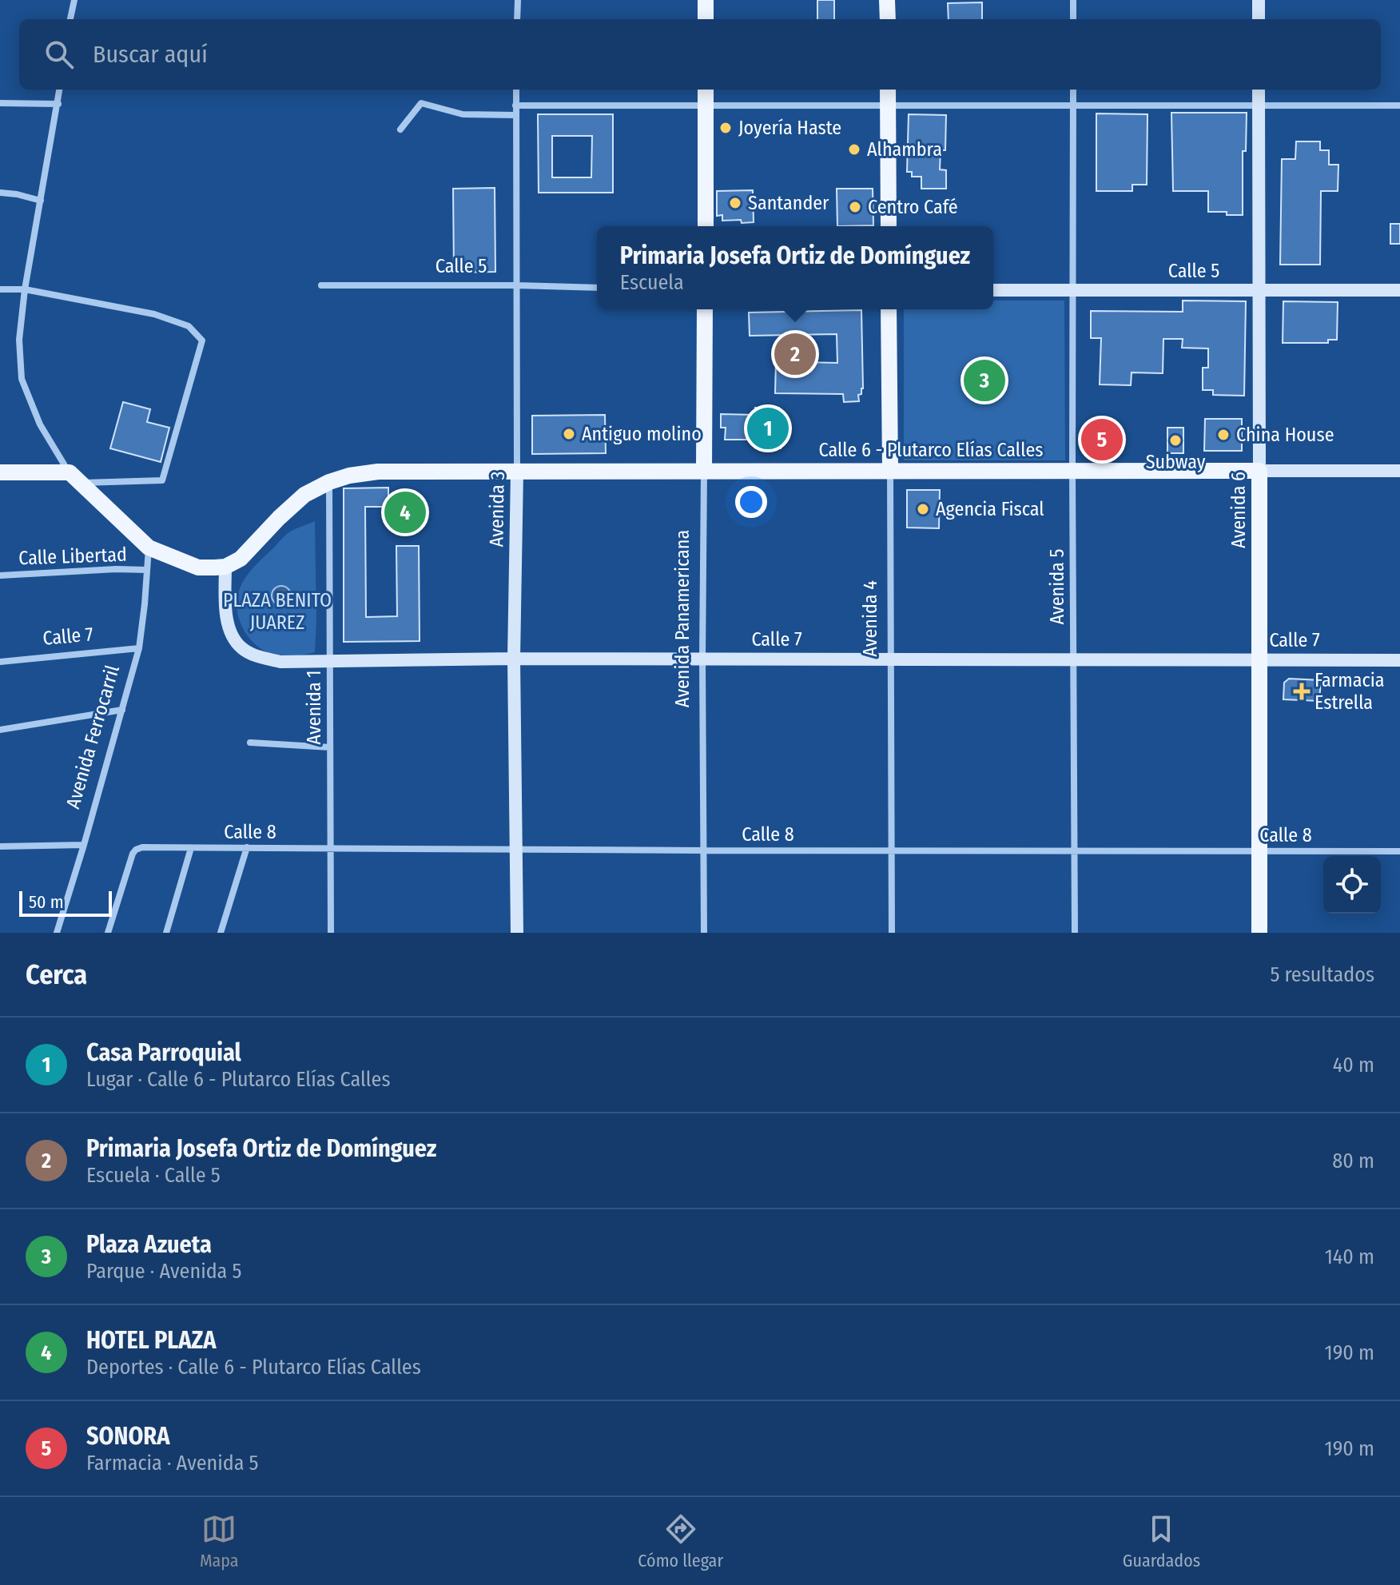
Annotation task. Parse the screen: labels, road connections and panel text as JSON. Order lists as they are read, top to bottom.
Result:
{
  "streets": {
    "main road": [
      "Calle 6 - Plutarco Elías Calles",
      "Avenida 6",
      "Avenida Panamericana",
      "Avenida 4"
    ],
    "street": [
      "Calle 5",
      "Avenida 3",
      "Calle Libertad",
      "Avenida 5",
      "Calle 7",
      "Avenida 1",
      "Avenida Ferrocarril",
      "Calle 8"
    ]
  },
  "crossings": [
    ["Calle 5", "Avenida 3"],
    ["Calle 5", "Avenida 6"],
    ["Calle 5", "Avenida 5"],
    ["Calle 6 - Plutarco Elías Calles", "Avenida 3"],
    ["Calle 6 - Plutarco Elías Calles", "Avenida 6"],
    ["Calle 6 - Plutarco Elías Calles", "Avenida 5"],
    ["Calle 6 - Plutarco Elías Calles", "Avenida Panamericana"],
    ["Calle 6 - Plutarco Elías Calles", "Avenida 4"],
    ["Calle 6 - Plutarco Elías Calles", "Calle 7"],
    ["Calle 6 - Plutarco Elías Calles", "Avenida 1"],
    ["Avenida 3", "Calle 7"],
    ["Avenida 3", "Calle 8"],
    ["Avenida 6", "Calle 7"],
    ["Avenida 6", "Calle 8"],
    ["Calle Libertad", "Avenida Ferrocarril"],
    ["Avenida 5", "Calle 7"],
    ["Avenida 5", "Calle 8"],
    ["Avenida Panamericana", "Calle 7"],
    ["Avenida Panamericana", "Calle 8"],
    ["Avenida 4", "Calle 7"],
    ["Avenida 4", "Calle 8"],
    ["Calle 7", "Avenida 1"],
    ["Calle 7", "Avenida Ferrocarril"],
    ["Avenida 1", "Calle 8"]
  ],
  "parks": ["PLAZA BENITO JUAREZ"],
  "places": {
    "other": [
      "Joyería Haste",
      "Alhambra",
      "Santander",
      "Centro Café",
      "Antiguo molino",
      "China House",
      "Subway",
      "Agencia Fiscal"
    ],
    "health": ["Farmacia Estrella"]
  },
  "scale_bar": "50 m",
  "page": {
    "search": "Buscar aquí",
    "popup": ["Primaria Josefa Ortiz de Domínguez", "Escuela"],
    "pins": [
      "2",
      "3",
      "1",
      "5",
      "4"
    ],
    "scale": "50 m",
    "heading": ["Cerca", "5 resultados"],
    "list": [
      {
        "mark": "1",
        "name": "Casa Parroquial",
        "note": "Lugar · Calle 6 - Plutarco Elías Calles",
        "value": "40 m"
      },
      {
        "mark": "2",
        "name": "Primaria Josefa Ortiz de Domínguez",
        "note": "Escuela · Calle 5",
        "value": "80 m"
      },
      {
        "mark": "3",
        "name": "Plaza Azueta",
        "note": "Parque · Avenida 5",
        "value": "140 m"
      },
      {
        "mark": "4",
        "name": "HOTEL PLAZA",
        "note": "Deportes · Calle 6 - Plutarco Elías Calles",
        "value": "190 m"
      },
      {
        "mark": "5",
        "name": "SONORA",
        "note": "Farmacia · Avenida 5",
        "value": "190 m"
      }
    ],
    "nav": ["Mapa", "Cómo llegar", "Guardados"]
  }
}
